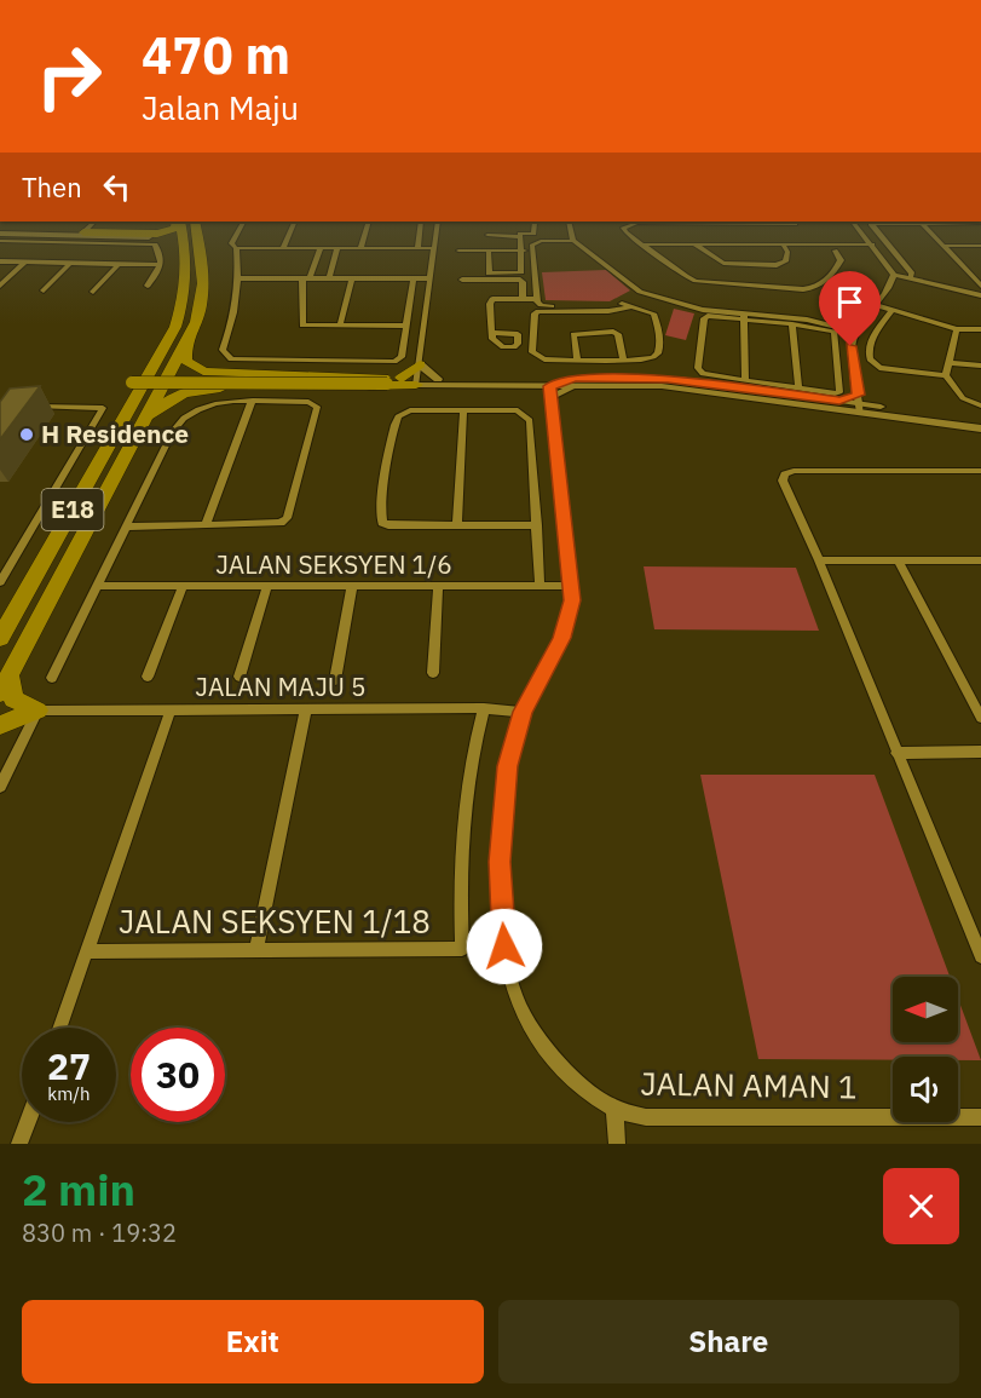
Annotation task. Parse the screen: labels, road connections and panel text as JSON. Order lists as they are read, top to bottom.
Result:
{
  "streets": {
    "highway": ["E18"],
    "street": [
      "JALAN SEKSYEN 1/6",
      "JALAN MAJU 5",
      "JALAN SEKSYEN 1/18",
      "JALAN AMAN 1"
    ]
  },
  "places": ["H Residence"],
  "north": "left",
  "page": {
    "turn": ["470 m", "Jalan Maju"],
    "then": "Then",
    "speed": "27 km/h",
    "limit": "30",
    "heading": ["2 min", "830 m · 19:32"],
    "buttons": ["Exit", "Share"]
  }
}
